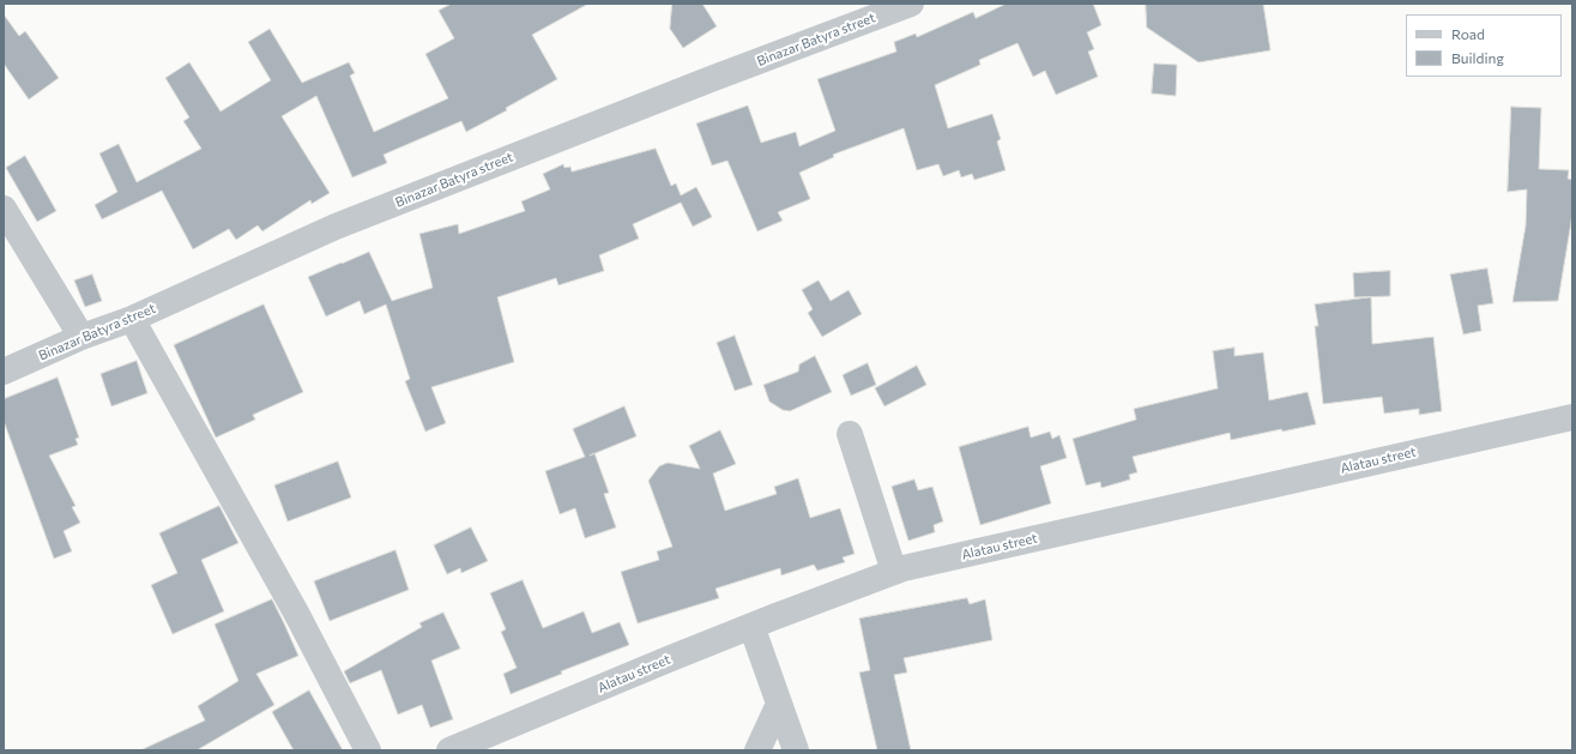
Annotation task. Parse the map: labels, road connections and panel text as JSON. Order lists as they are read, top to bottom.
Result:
{
  "streets": {
    "street": ["Binazar Batyra street", "Alatau street"]
  },
  "legend": ["Road", "Building"]
}
